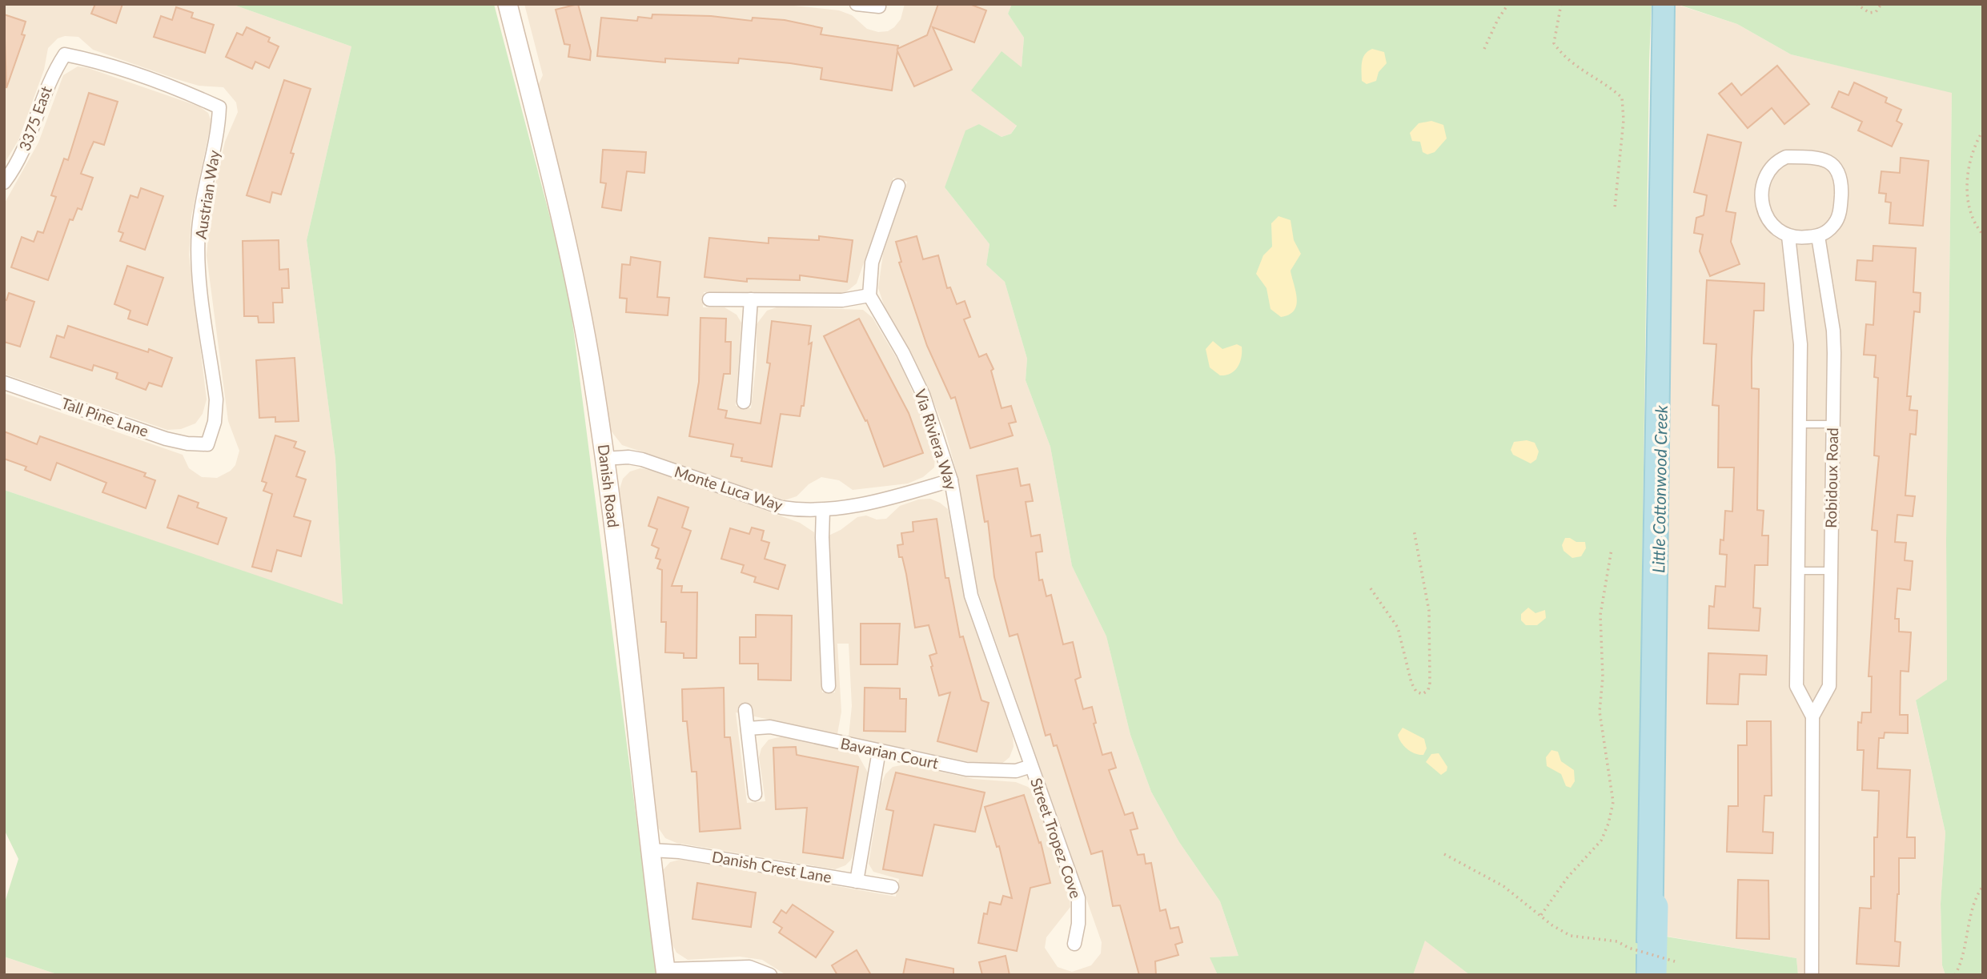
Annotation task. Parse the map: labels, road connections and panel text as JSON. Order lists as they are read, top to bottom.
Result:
{
  "streets": {
    "street": [
      "3375 East",
      "Austrian Way",
      "Tall Pine Lane",
      "Via Riviera Way",
      "Robidoux Road",
      "Danish Road",
      "Monte Luca Way",
      "Bavarian Court",
      "Street Tropez Cove",
      "Danish Crest Lane"
    ]
  },
  "crossings": [
    ["3375 East", "Austrian Way"],
    ["Austrian Way", "Tall Pine Lane"],
    ["Via Riviera Way", "Monte Luca Way"],
    ["Via Riviera Way", "Bavarian Court"],
    ["Via Riviera Way", "Street Tropez Cove"],
    ["Danish Road", "Monte Luca Way"],
    ["Danish Road", "Danish Crest Lane"],
    ["Bavarian Court", "Street Tropez Cove"]
  ],
  "water": ["Little Cottonwood Creek"]
}
